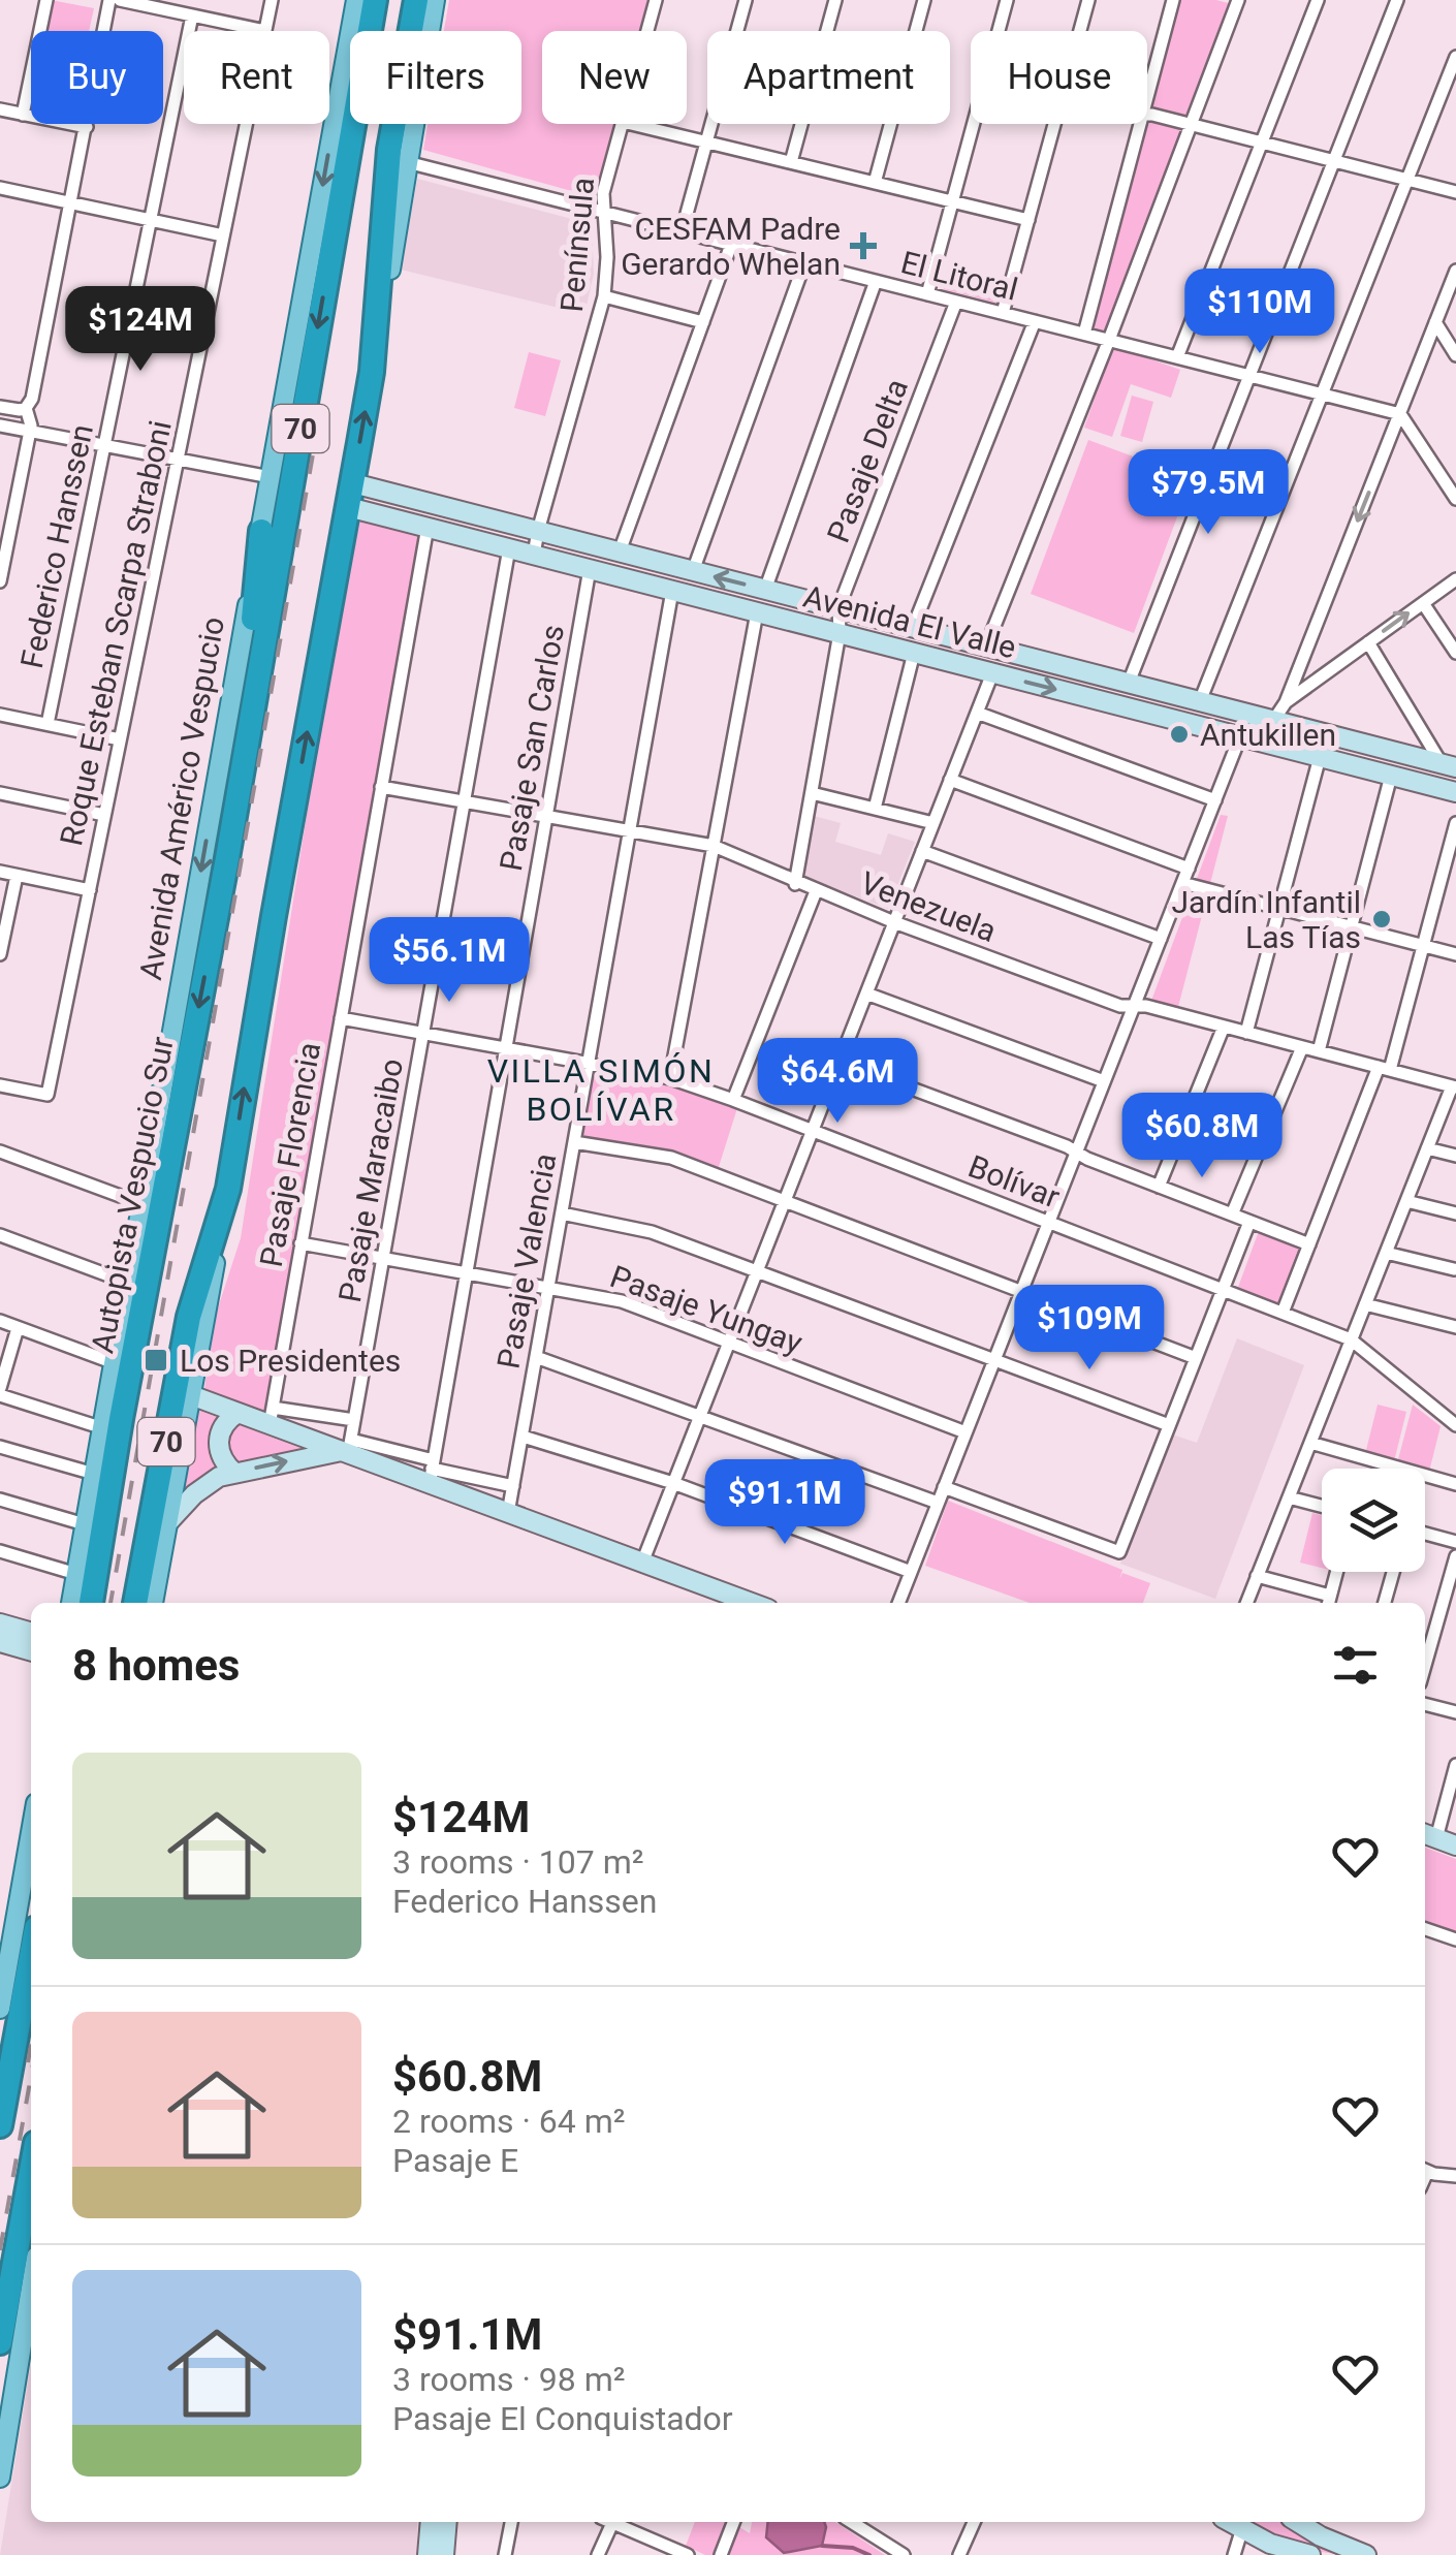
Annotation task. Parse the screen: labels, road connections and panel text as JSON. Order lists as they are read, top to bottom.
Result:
{
  "streets": {
    "highway": ["70", "Autopista Vespucio Sur"],
    "main road": ["Avenida Américo Vespucio"],
    "street": [
      "Península",
      "El Litoral",
      "Pasaje Delta",
      "Federico Hanssen",
      "Avenida El Valle",
      "Roque Esteban Scarpa Straboni",
      "Pasaje San Carlos",
      "Venezuela",
      "Pasaje Florencia",
      "Pasaje Maracaibo",
      "Bolívar",
      "Pasaje Valencia",
      "Pasaje Yungay"
    ]
  },
  "crossings": [
    ["Península", "El Litoral"],
    ["Península", "Avenida El Valle"],
    ["El Litoral", "Pasaje Delta"],
    ["70", "Avenida El Valle"],
    ["Pasaje Delta", "Avenida El Valle"],
    ["Pasaje Delta", "Venezuela"],
    ["Avenida El Valle", "Pasaje San Carlos"],
    ["Avenida El Valle", "Pasaje Florencia"],
    ["Avenida El Valle", "Pasaje Maracaibo"],
    ["Avenida El Valle", "Pasaje Valencia"],
    ["Pasaje San Carlos", "Venezuela"],
    ["Pasaje San Carlos", "Bolívar"],
    ["Pasaje San Carlos", "Pasaje Yungay"],
    ["Venezuela", "Pasaje Florencia"],
    ["Venezuela", "Pasaje Maracaibo"],
    ["Venezuela", "Pasaje Valencia"],
    ["Pasaje Florencia", "Bolívar"],
    ["Pasaje Florencia", "Pasaje Yungay"],
    ["Pasaje Maracaibo", "Bolívar"],
    ["Pasaje Maracaibo", "Pasaje Yungay"],
    ["Bolívar", "Pasaje Valencia"],
    ["Pasaje Valencia", "Pasaje Yungay"]
  ],
  "districts": ["VILLA SIMÓN BOLÍVAR"],
  "places": {
    "health": ["CESFAM Padre Gerardo Whelan"],
    "other": ["Antukillen", "Jardín Infantil Las Tías"],
    "transit": ["Los Presidentes"]
  },
  "page": {
    "chip": [
      "Buy",
      "Rent",
      "Filters",
      "New",
      "Apartment",
      "House"
    ],
    "price": [
      "$110M",
      "$124M",
      "$79.5M",
      "$56.1M",
      "$64.6M",
      "$60.8M",
      "$109M",
      "$91.1M"
    ],
    "heading": "8 homes",
    "list": [
      {
        "name": "$124M",
        "note": "3 rooms · 107 m² · Federico Hanssen"
      },
      {
        "name": "$60.8M",
        "note": "2 rooms · 64 m² · Pasaje E"
      },
      {
        "name": "$91.1M",
        "note": "3 rooms · 98 m² · Pasaje El Conquistador"
      }
    ]
  }
}
